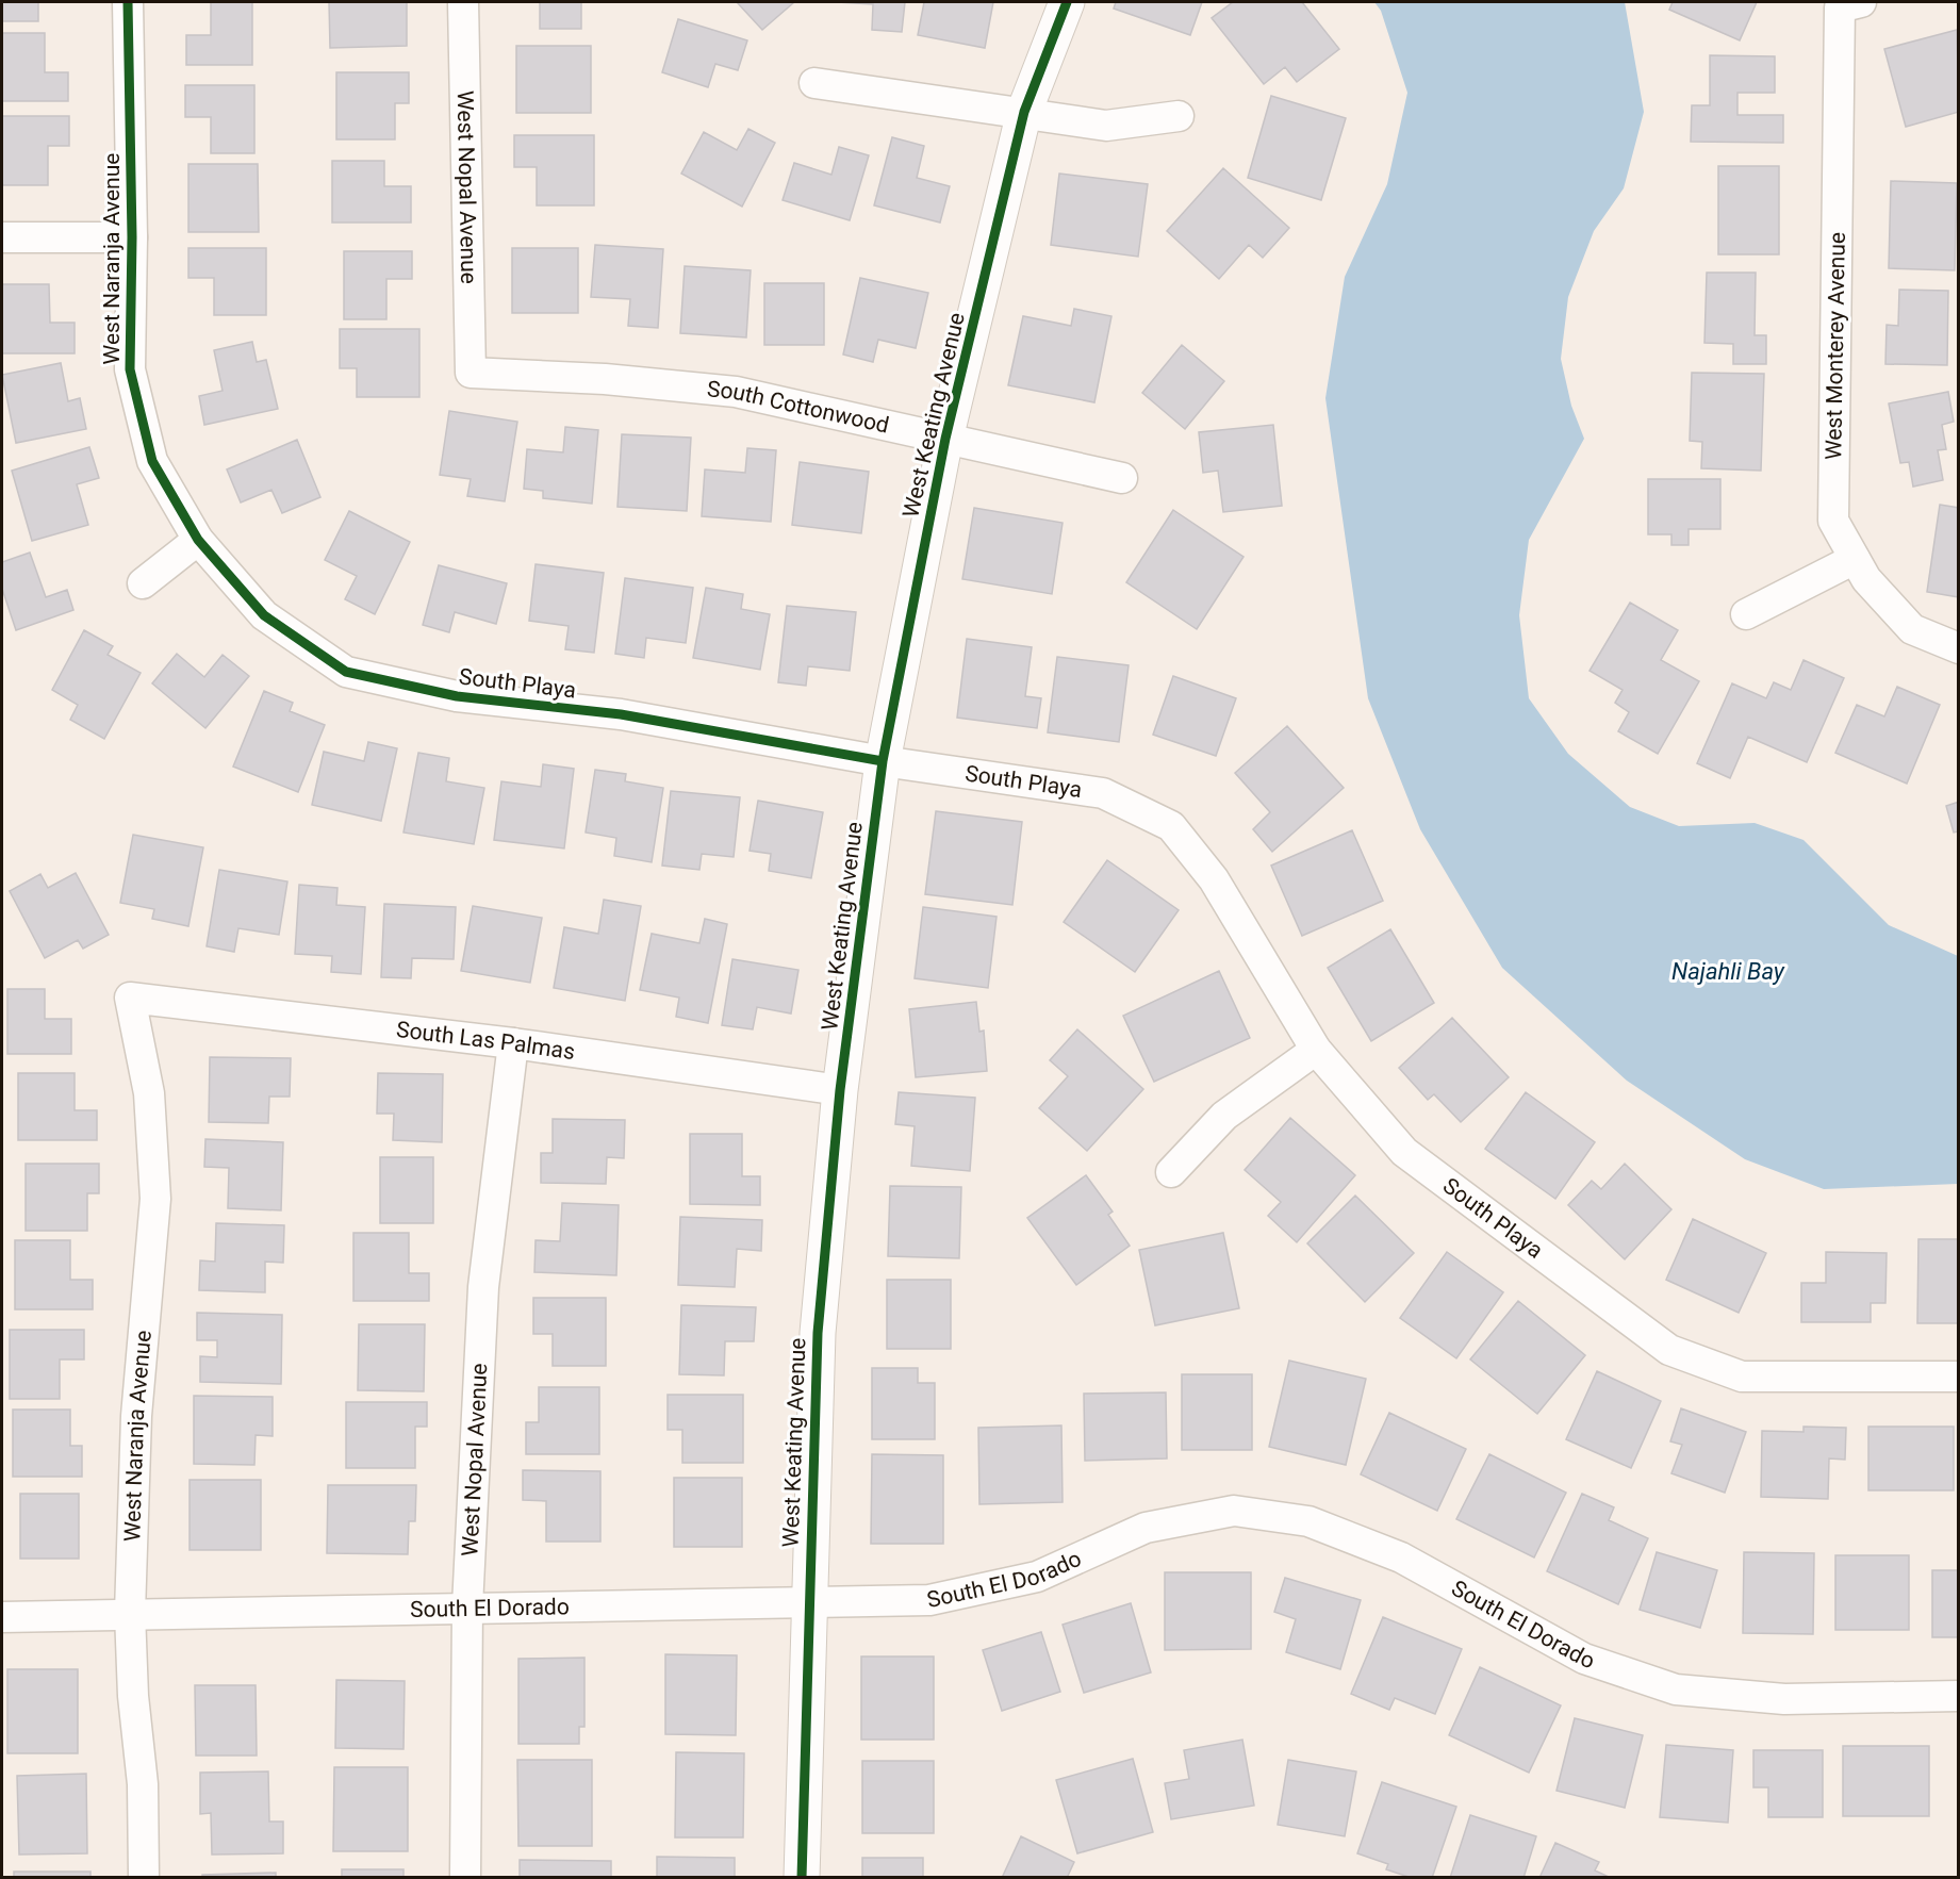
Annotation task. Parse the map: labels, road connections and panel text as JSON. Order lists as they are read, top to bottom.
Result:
{
  "streets": {
    "street": [
      "West Nopal Avenue",
      "West Naranja Avenue",
      "West Monterey Avenue",
      "South Cottonwood",
      "West Keating Avenue",
      "South Playa",
      "South Las Palmas",
      "South El Dorado"
    ]
  },
  "crossings": [
    ["West Nopal Avenue", "South Cottonwood"],
    ["West Nopal Avenue", "South Las Palmas"],
    ["West Nopal Avenue", "South El Dorado"],
    ["West Naranja Avenue", "South Playa"],
    ["West Naranja Avenue", "South Las Palmas"],
    ["West Naranja Avenue", "South El Dorado"],
    ["South Cottonwood", "West Keating Avenue"],
    ["West Keating Avenue", "South Playa"],
    ["West Keating Avenue", "South Las Palmas"],
    ["West Keating Avenue", "South El Dorado"]
  ],
  "water": ["Najahli Bay"]
}
